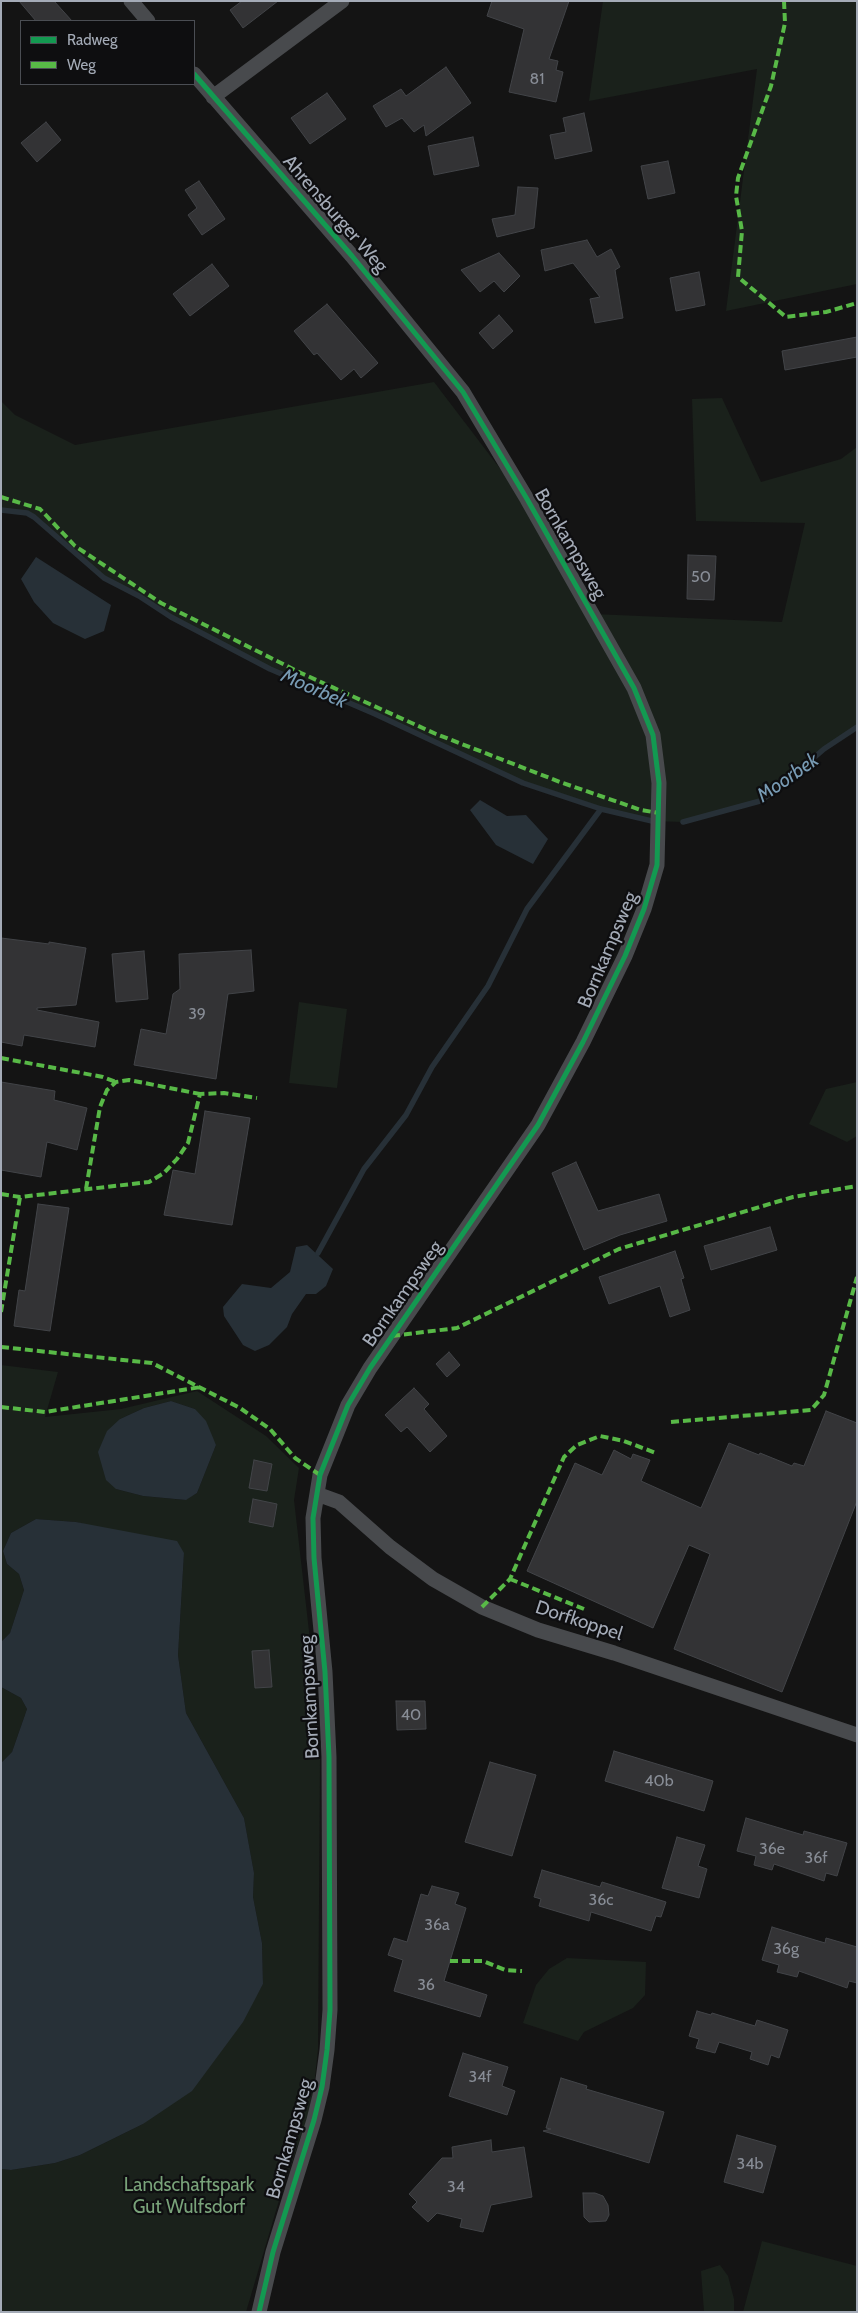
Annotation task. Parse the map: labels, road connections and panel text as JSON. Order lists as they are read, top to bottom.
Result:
{
  "streets": {
    "street": ["Ahrensburger Weg", "Bornkampsweg", "Dorfkoppel"]
  },
  "crossings": [
    ["Ahrensburger Weg", "Bornkampsweg"],
    ["Bornkampsweg", "Dorfkoppel"]
  ],
  "water": ["Moorbek"],
  "parks": ["Landschaftspark Gut Wulfsdorf"],
  "house_numbers": [
    "81",
    "50",
    "39",
    "40",
    "40b",
    "36e",
    "36f",
    "36c",
    "36a",
    "36g",
    "36",
    "34f",
    "34b",
    "34"
  ],
  "legend": ["Radweg", "Weg"]
}
